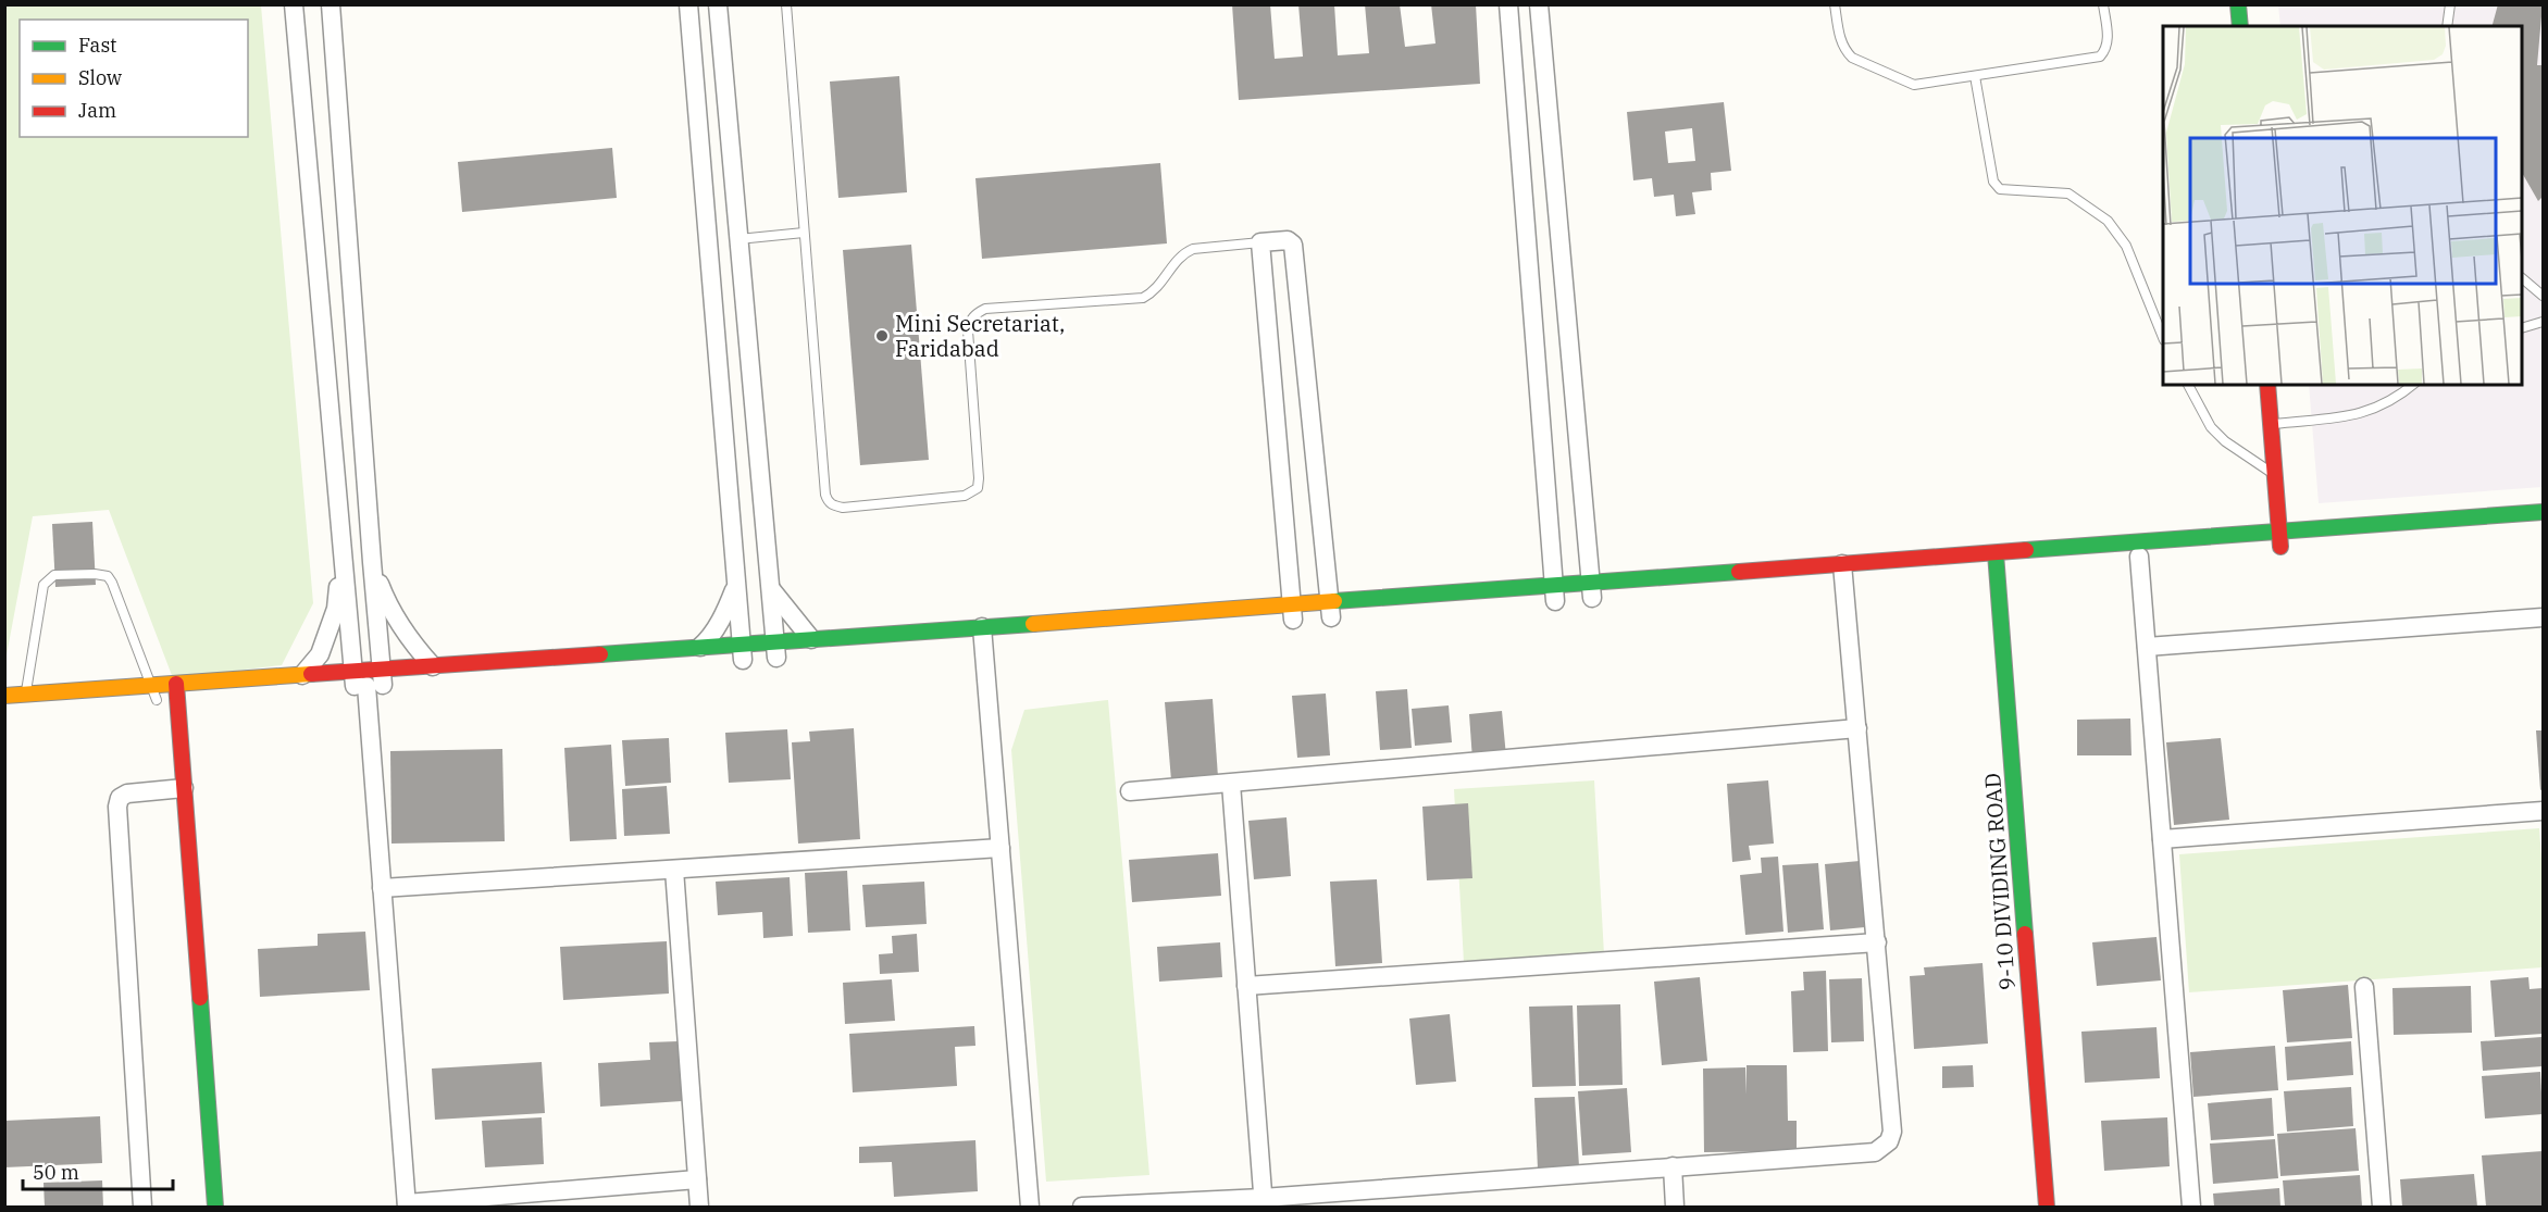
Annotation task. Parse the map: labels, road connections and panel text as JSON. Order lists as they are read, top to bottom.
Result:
{
  "streets": {
    "street": ["9-10 DIVIDING ROAD"]
  },
  "places": ["Mini Secretariat, Faridabad"],
  "legend": ["Fast", "Slow", "Jam"],
  "scale_bar": "50 m"
}
